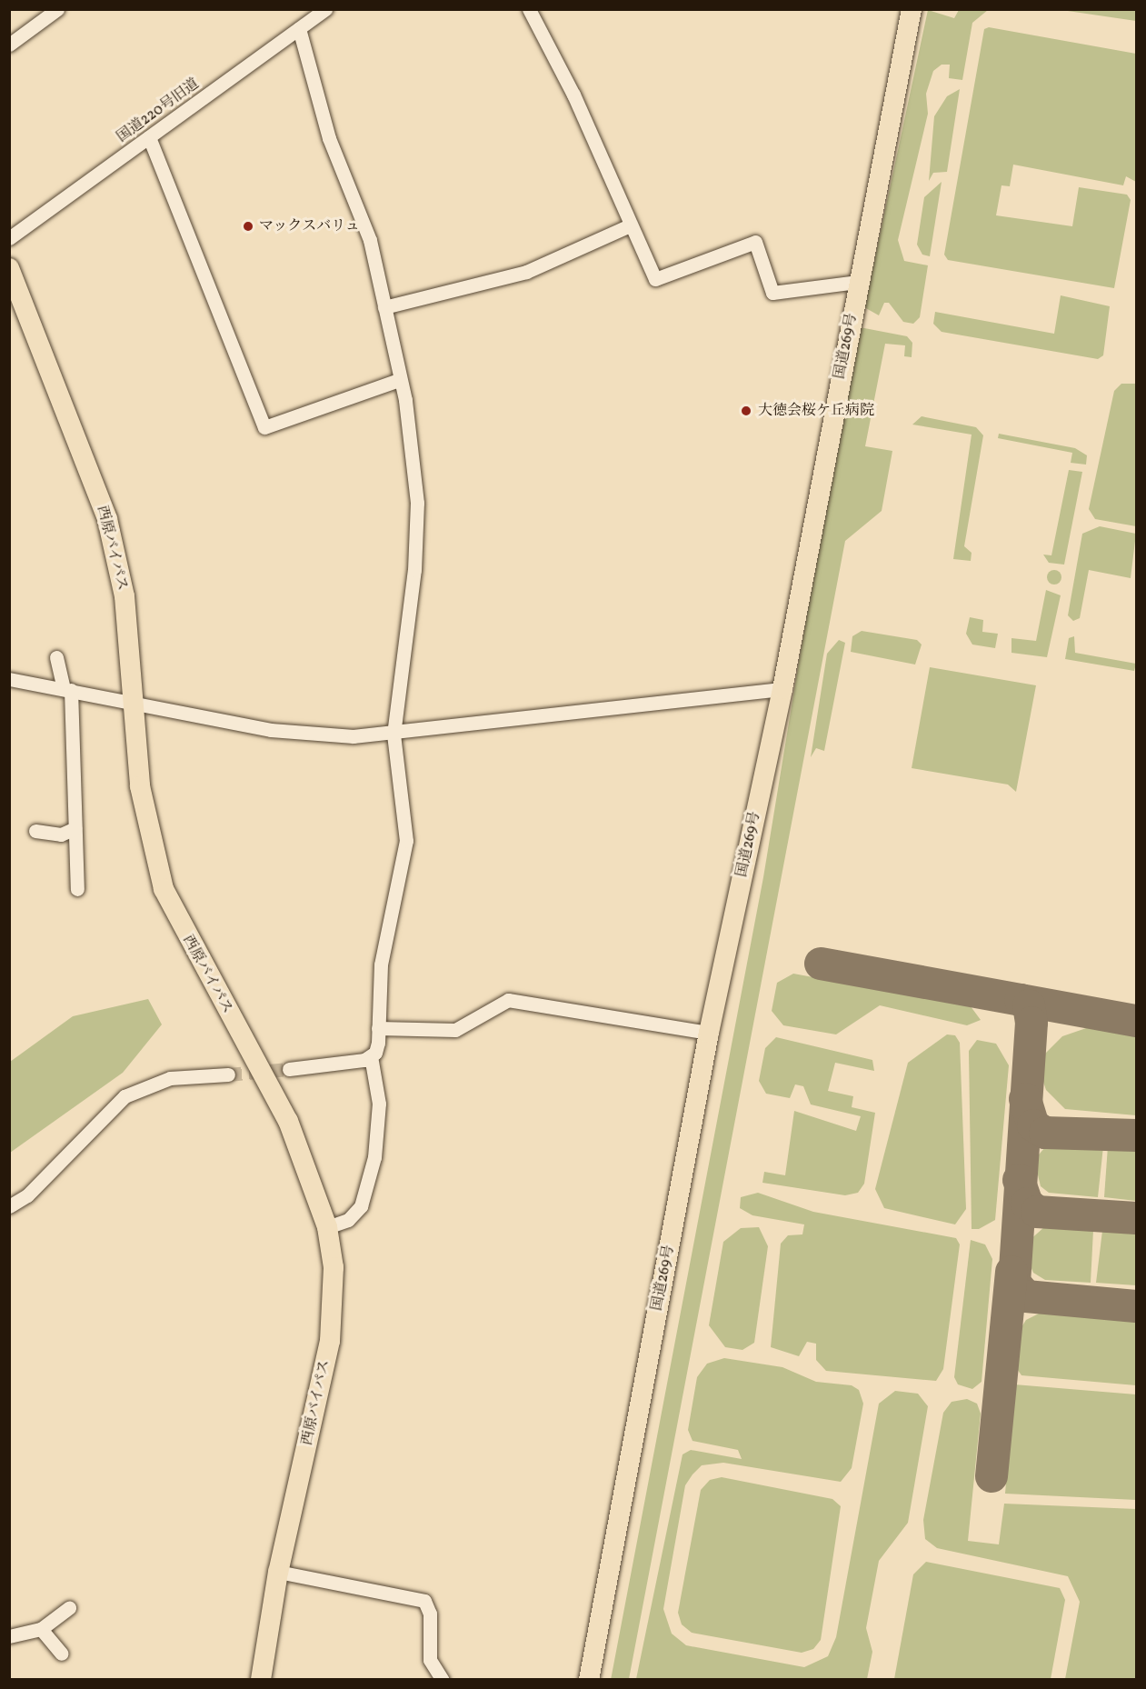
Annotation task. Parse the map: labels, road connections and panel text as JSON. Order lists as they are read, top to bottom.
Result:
{
  "streets": {
    "highway": ["国道269号", "西原バイパス"],
    "street": ["国道220号旧道"]
  },
  "places": ["マックスバリュ", "大徳会桜ケ丘病院"]
}
